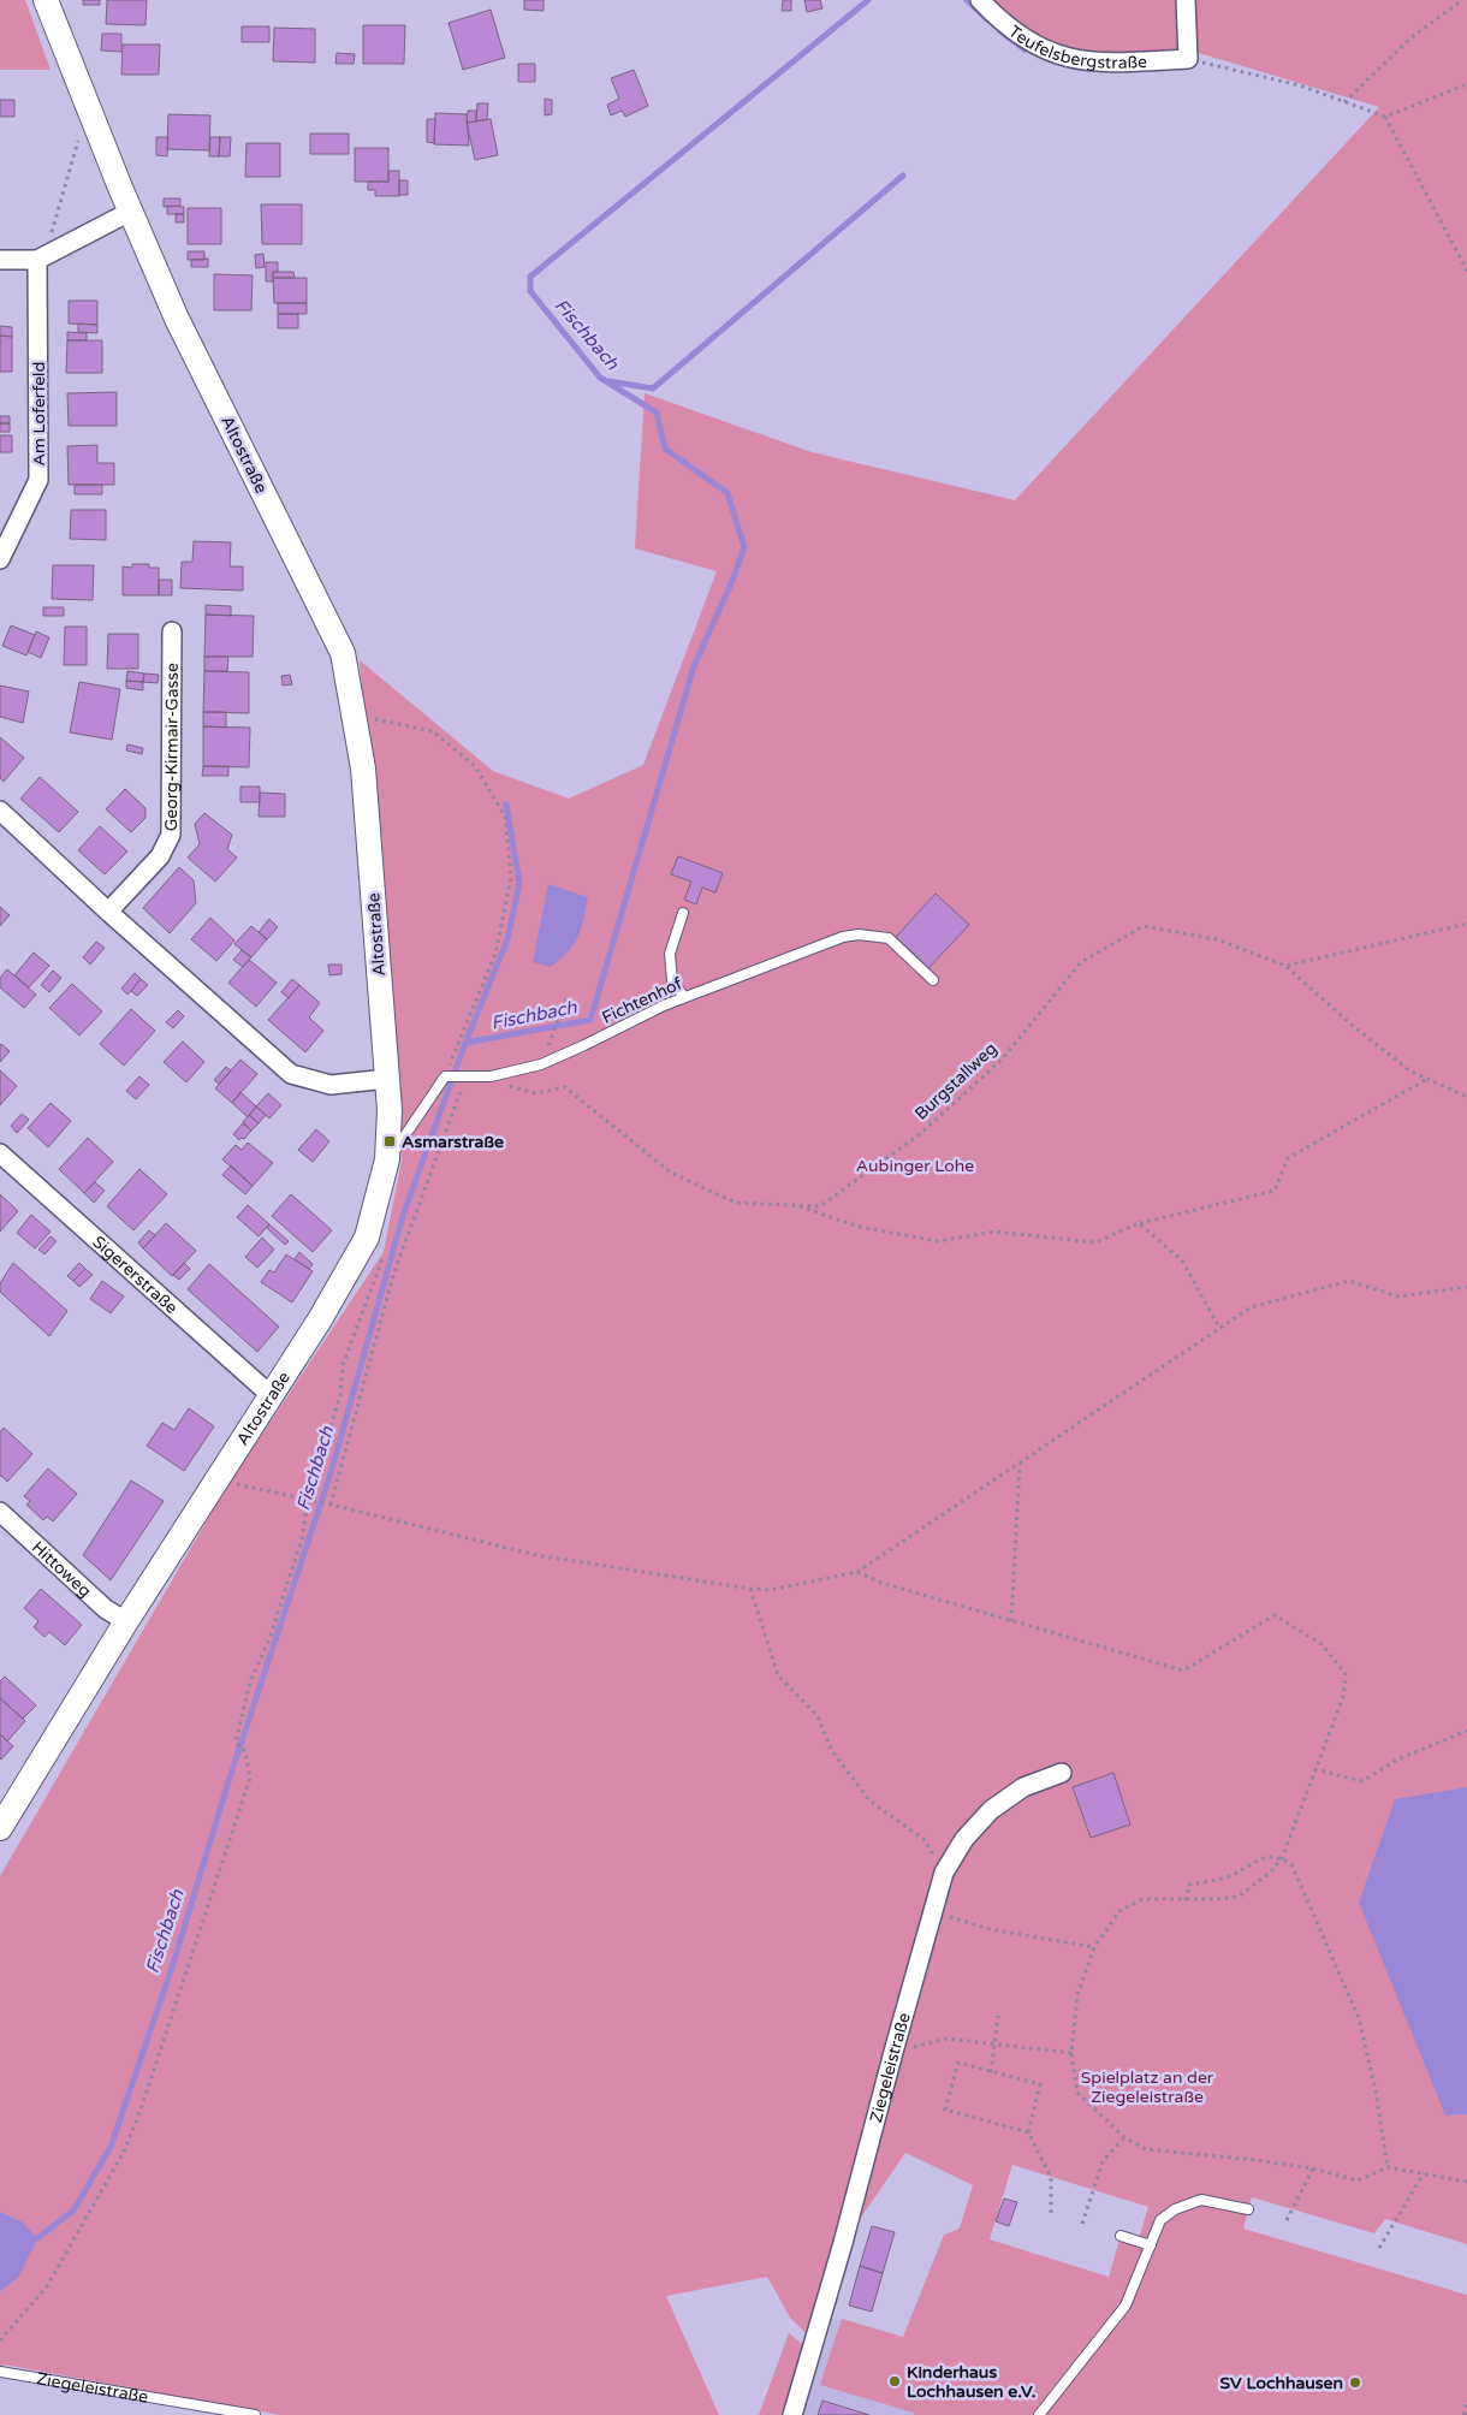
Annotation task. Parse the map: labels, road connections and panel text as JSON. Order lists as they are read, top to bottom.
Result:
{
  "streets": {
    "main road": ["Altostraße"],
    "street": [
      "Teufelsbergstraße",
      "Am Loferfeld",
      "Georg-Kirmair-Gasse",
      "Sigererstraße",
      "Hittoweg",
      "Ziegeleistraße"
    ],
    "lane": ["Fichtenhof"],
    "path": ["Burgstallweg"]
  },
  "crossings": [
    ["Altostraße", "Sigererstraße"],
    ["Altostraße", "Hittoweg"]
  ],
  "water": ["Fischbach"],
  "parks": ["Aubinger Lohe", "Spielplatz an der Ziegeleistraße"],
  "places": {
    "transit": ["Asmarstraße"],
    "other": ["Kinderhaus Lochhausen e.V.", "SV Lochhausen"]
  }
}
